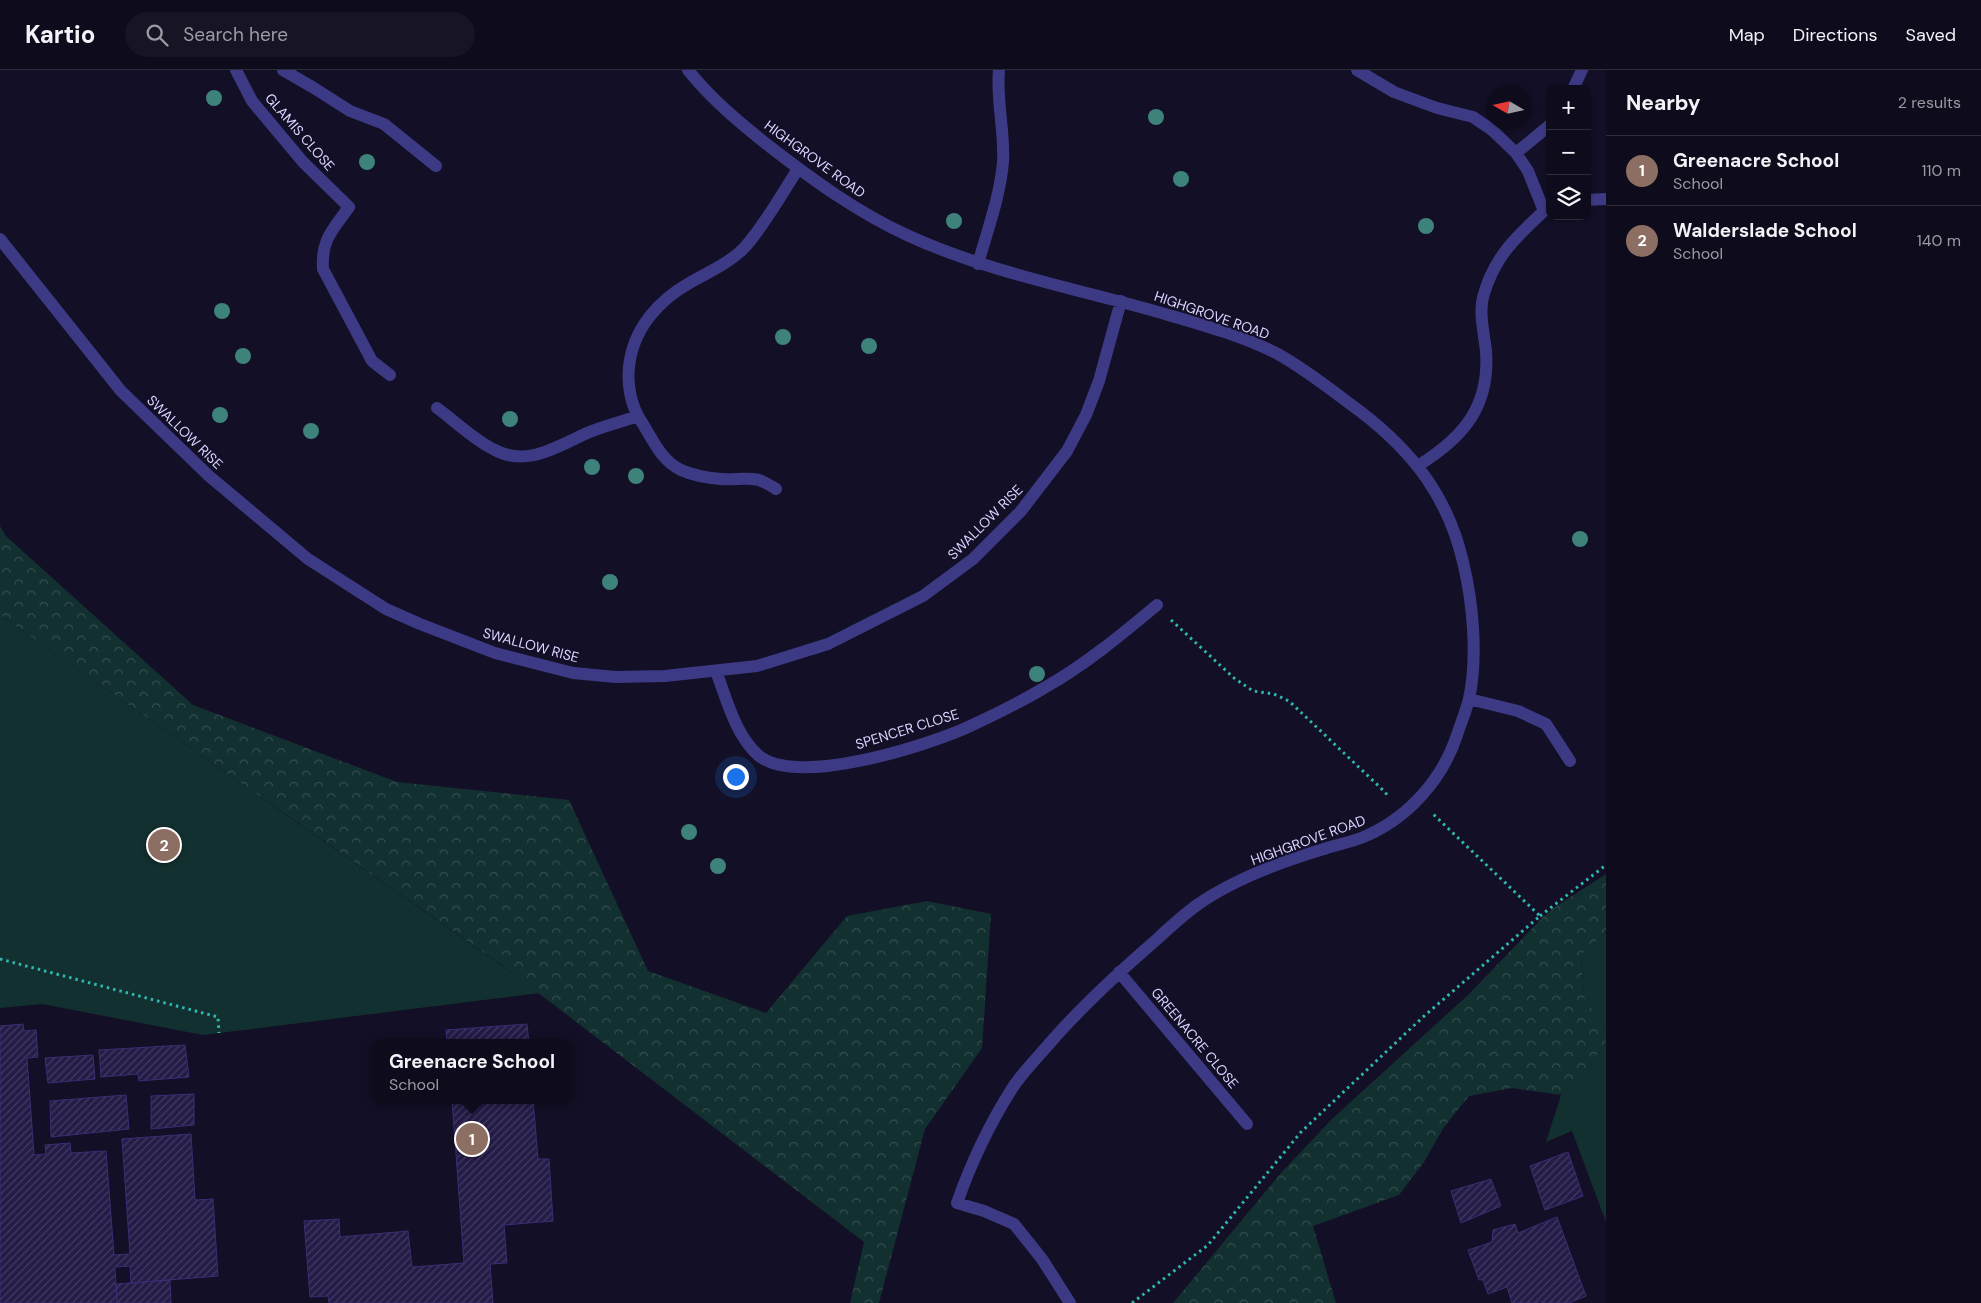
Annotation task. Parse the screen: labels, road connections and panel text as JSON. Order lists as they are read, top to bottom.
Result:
{
  "streets": {
    "street": [
      "GLAMIS CLOSE",
      "HIGHGROVE ROAD",
      "SWALLOW RISE",
      "SPENCER CLOSE",
      "GREENACRE CLOSE"
    ]
  },
  "crossings": [
    ["HIGHGROVE ROAD", "SWALLOW RISE"],
    ["HIGHGROVE ROAD", "GREENACRE CLOSE"],
    ["SWALLOW RISE", "SPENCER CLOSE"]
  ],
  "north": "left",
  "page": {
    "header": "Kartio",
    "search": "Search here",
    "nav": ["Map", "Directions", "Saved"],
    "heading": ["Nearby", "2 results"],
    "map_buttons": ["+", "−"],
    "list": [
      {
        "mark": "1",
        "name": "Greenacre School",
        "note": "School",
        "value": "110 m"
      },
      {
        "mark": "2",
        "name": "Walderslade School",
        "note": "School",
        "value": "140 m"
      }
    ],
    "pins": ["2", "1"],
    "popup": ["Greenacre School", "School"]
  }
}
